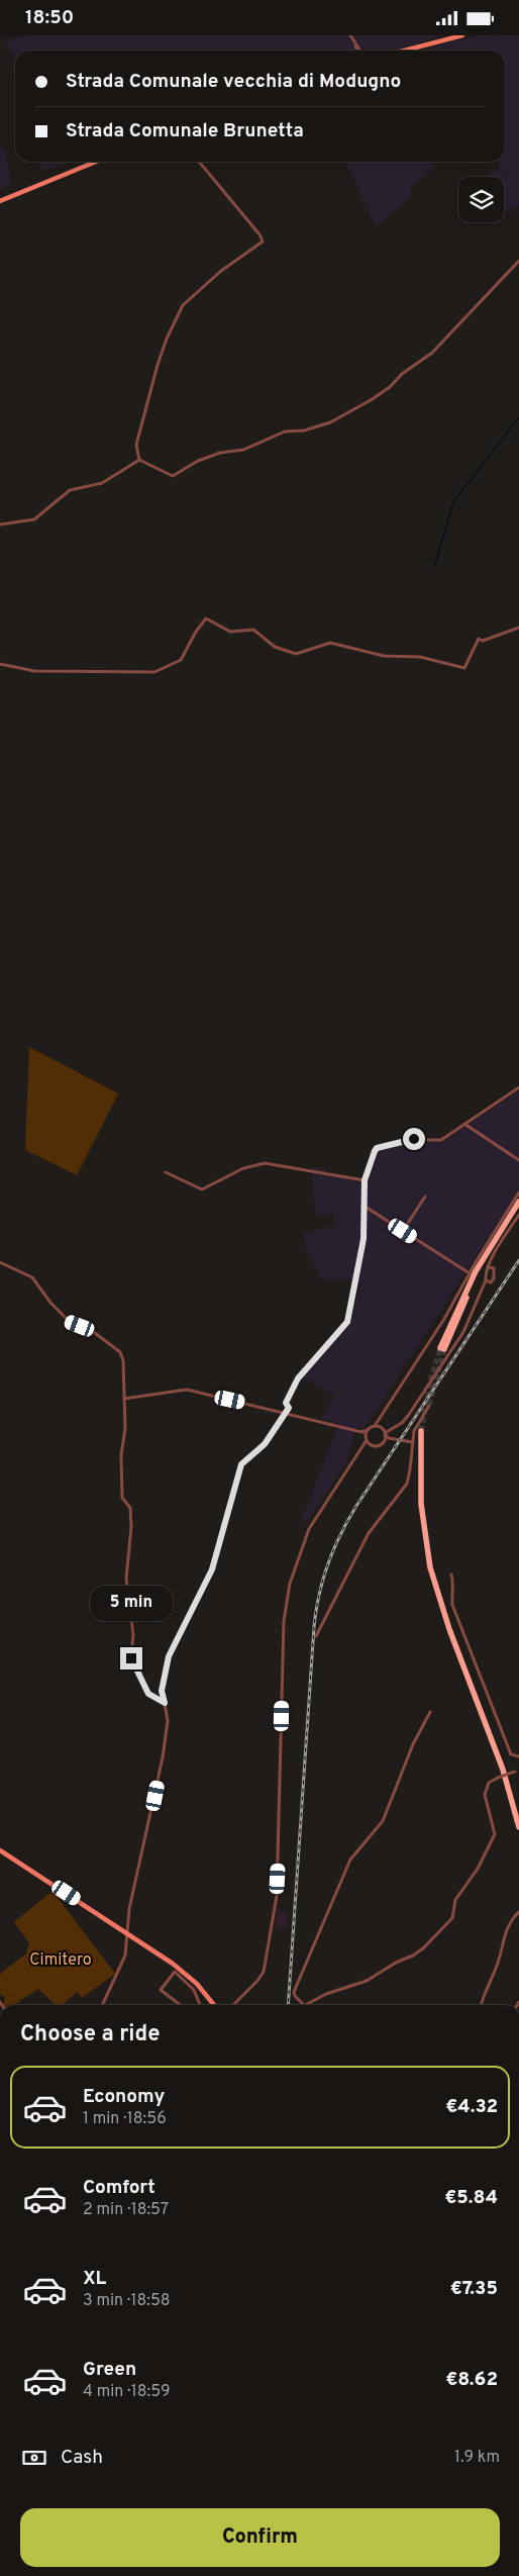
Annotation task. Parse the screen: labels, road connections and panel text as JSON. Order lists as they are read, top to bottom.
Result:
{
  "parks": ["Cimitero"],
  "page": {
    "status": "18:50",
    "banner": ["Strada Comunale vecchia di Modugno", "Strada Comunale Brunetta"],
    "bubble": "5 min",
    "heading": "Choose a ride",
    "list": [
      {
        "name": "Economy",
        "note": "1 min · 18:56",
        "value": "€4.32"
      },
      {
        "name": "Comfort",
        "note": "2 min · 18:57",
        "value": "€5.84"
      },
      {
        "name": "XL",
        "note": "3 min · 18:58",
        "value": "€7.35"
      },
      {
        "name": "Green",
        "note": "4 min · 18:59",
        "value": "€8.62"
      }
    ],
    "pay": ["Cash", "1.9 km"],
    "buttons": "Confirm"
  }
}
